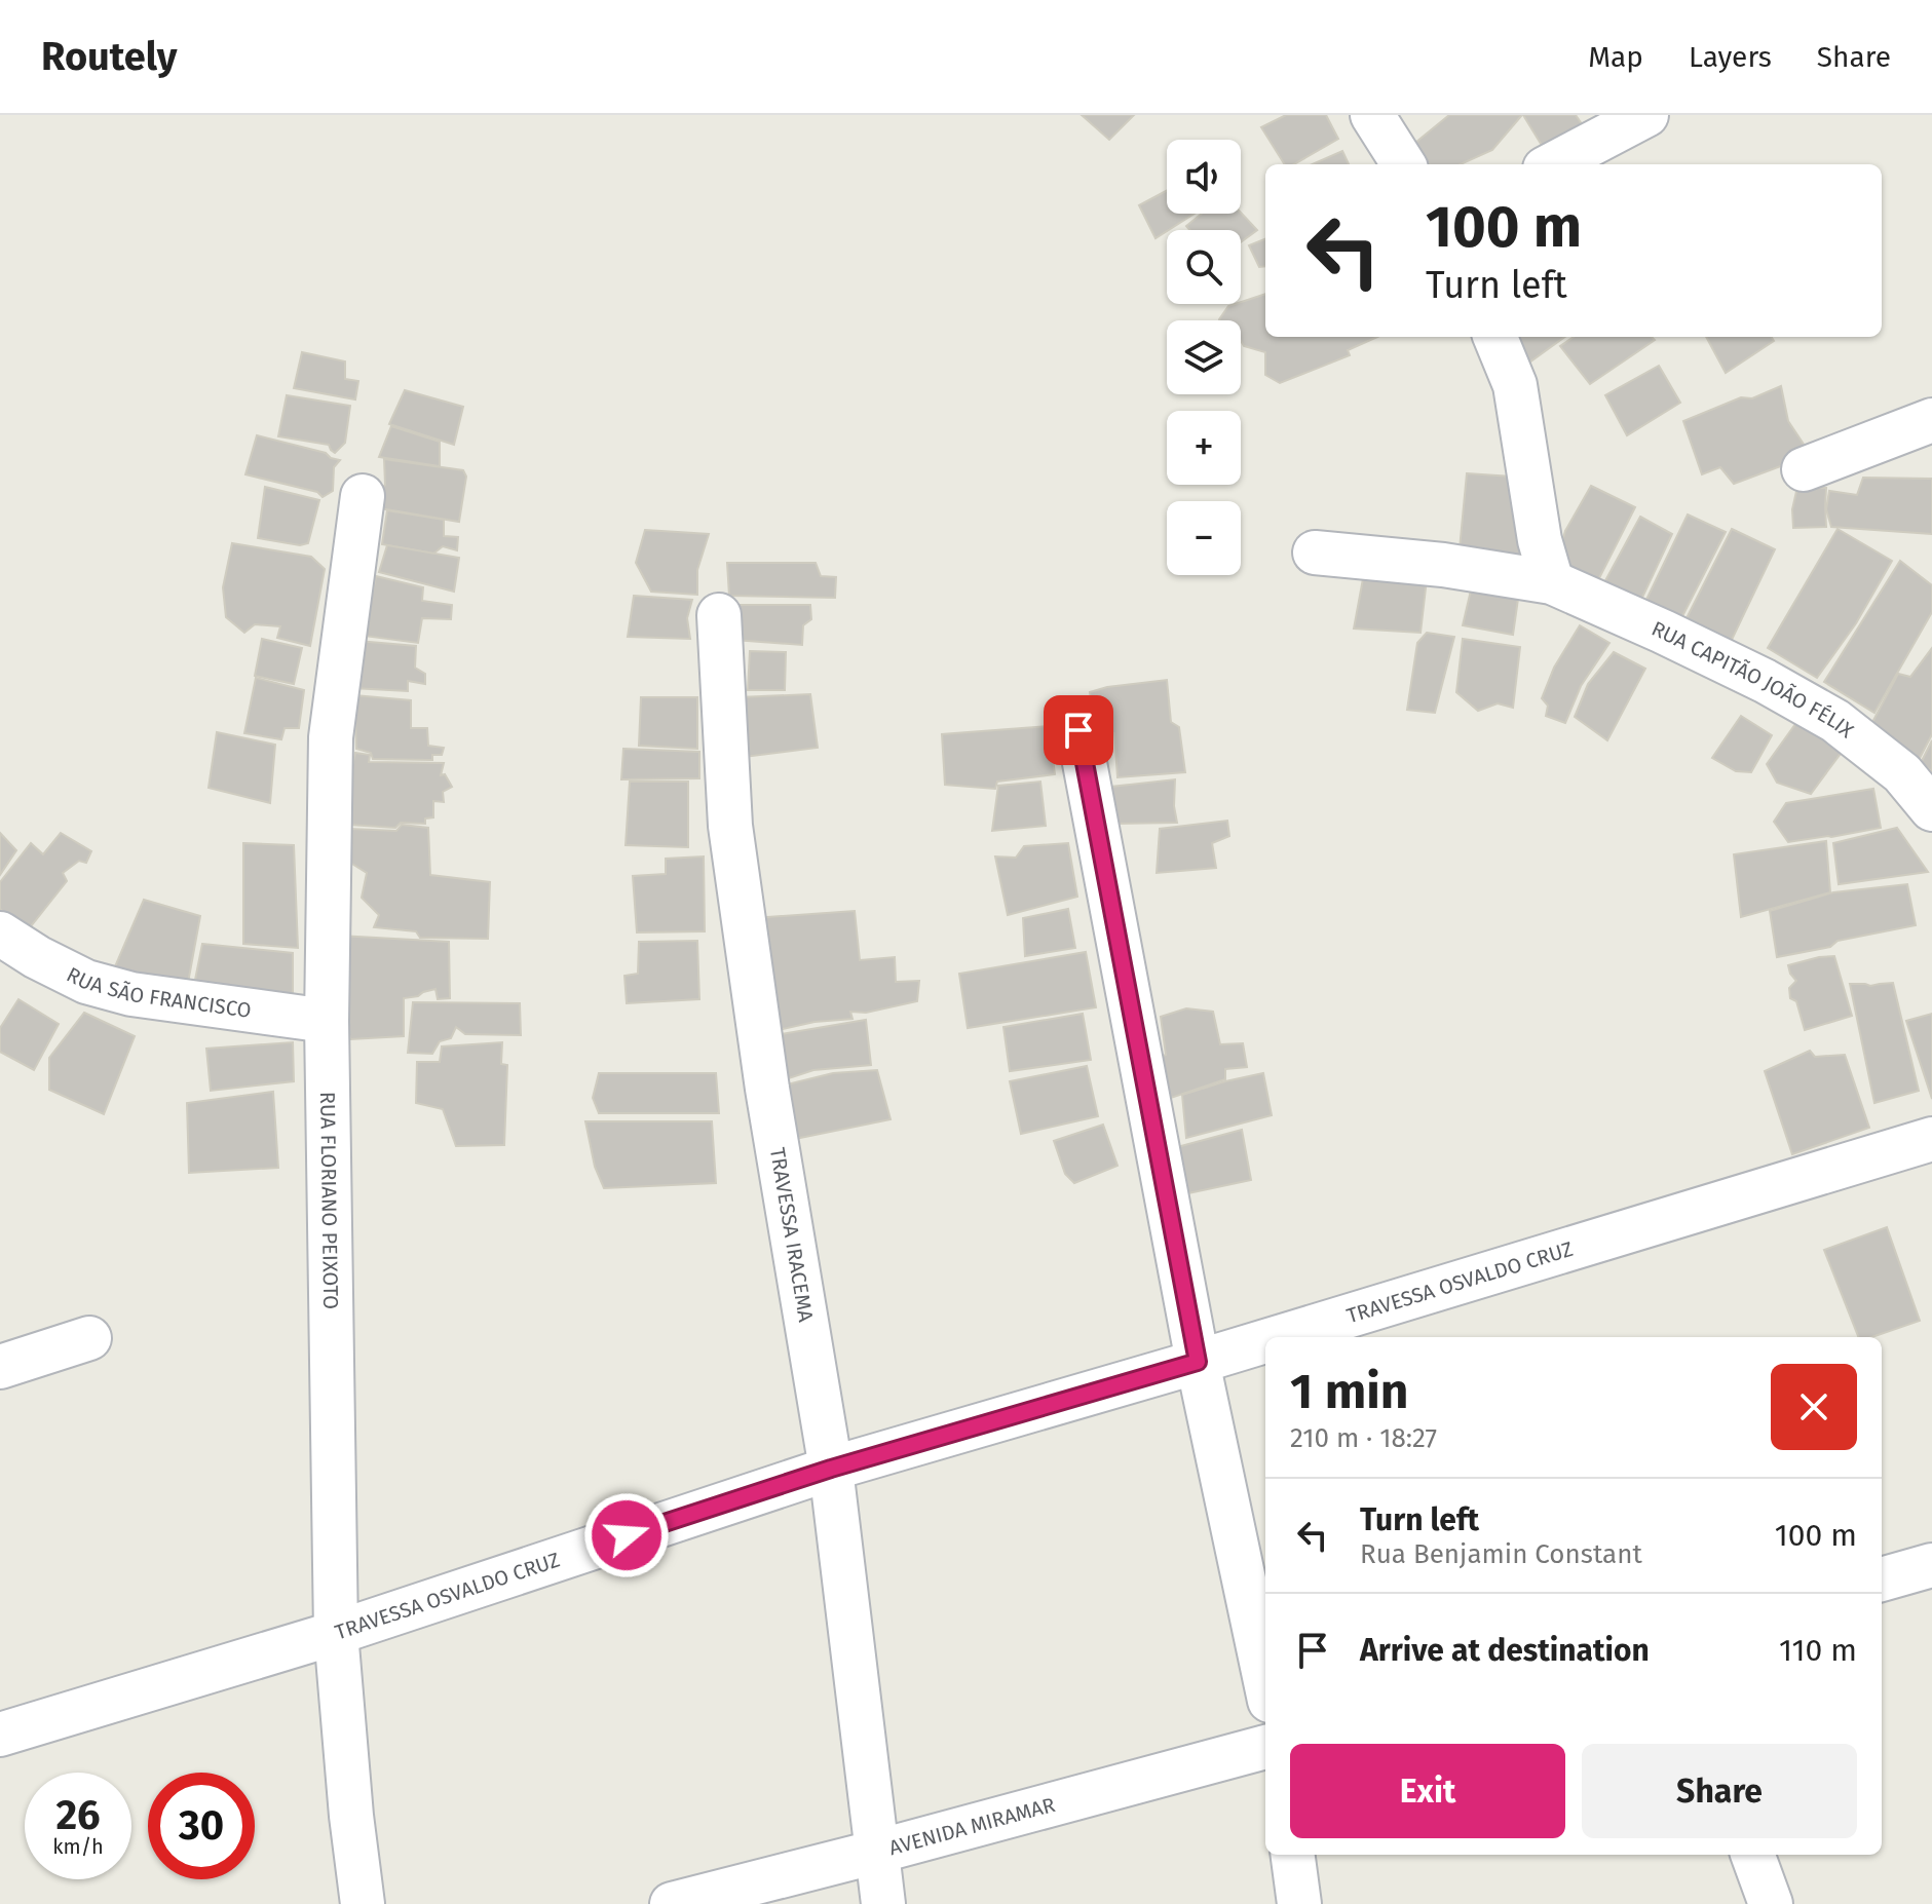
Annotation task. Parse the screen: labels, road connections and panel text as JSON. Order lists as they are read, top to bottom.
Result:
{
  "streets": {
    "street": [
      "RUA CAPITÃO JOÃO FÉLIX",
      "RUA SÃO FRANCISCO",
      "RUA FLORIANO PEIXOTO",
      "TRAVESSA IRACEMA",
      "TRAVESSA OSVALDO CRUZ",
      "AVENIDA MIRAMAR"
    ]
  },
  "crossings": [
    ["RUA SÃO FRANCISCO", "RUA FLORIANO PEIXOTO"],
    ["RUA FLORIANO PEIXOTO", "TRAVESSA OSVALDO CRUZ"],
    ["TRAVESSA IRACEMA", "TRAVESSA OSVALDO CRUZ"],
    ["TRAVESSA IRACEMA", "AVENIDA MIRAMAR"]
  ],
  "page": {
    "header": "Routely",
    "nav": ["Map", "Layers", "Share"],
    "map_buttons": ["+", "−"],
    "turn": ["100 m", "Turn left"],
    "heading": ["1 min", "210 m · 18:27"],
    "list": [
      {
        "name": "Turn left",
        "note": "Rua Benjamin Constant",
        "value": "100 m"
      },
      {
        "name": "Arrive at destination",
        "value": "110 m"
      }
    ],
    "buttons": ["Exit", "Share"],
    "speed": "26 km/h",
    "limit": "30"
  }
}
